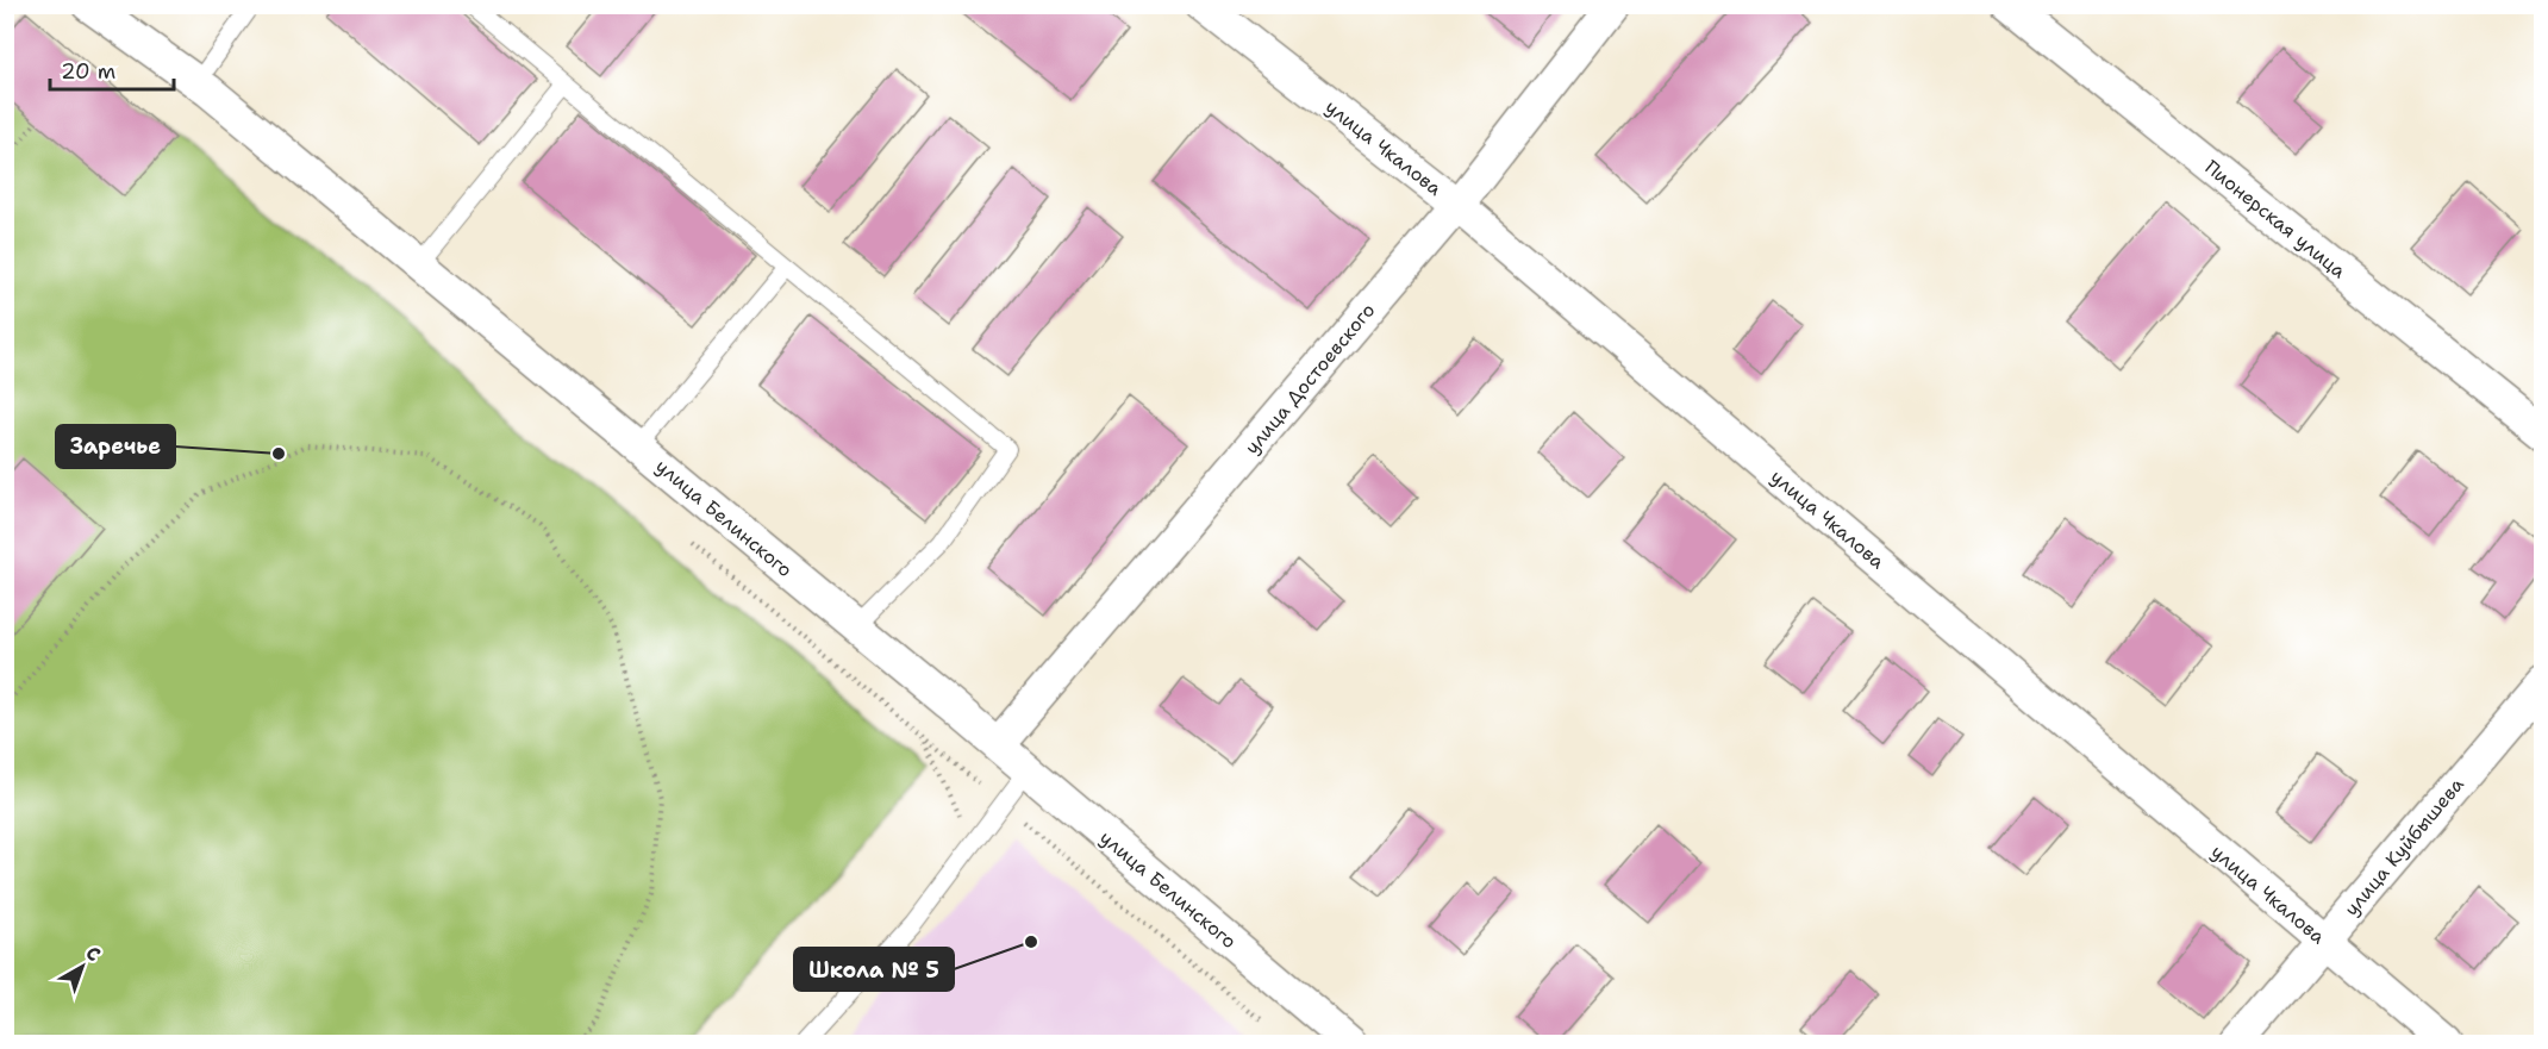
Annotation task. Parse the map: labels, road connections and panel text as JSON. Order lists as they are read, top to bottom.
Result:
{
  "streets": {
    "street": [
      "улица Чкалова",
      "Пионерская улица",
      "улица Достоевского",
      "улица Белинского",
      "улица Куйбышева"
    ]
  },
  "crossings": [
    ["улица Чкалова", "улица Достоевского"],
    ["улица Чкалова", "улица Куйбышева"],
    ["улица Достоевского", "улица Белинского"]
  ],
  "places": ["Заречье", "Школа № 5"],
  "scale_bar": "20 m",
  "north": "top right"
}
